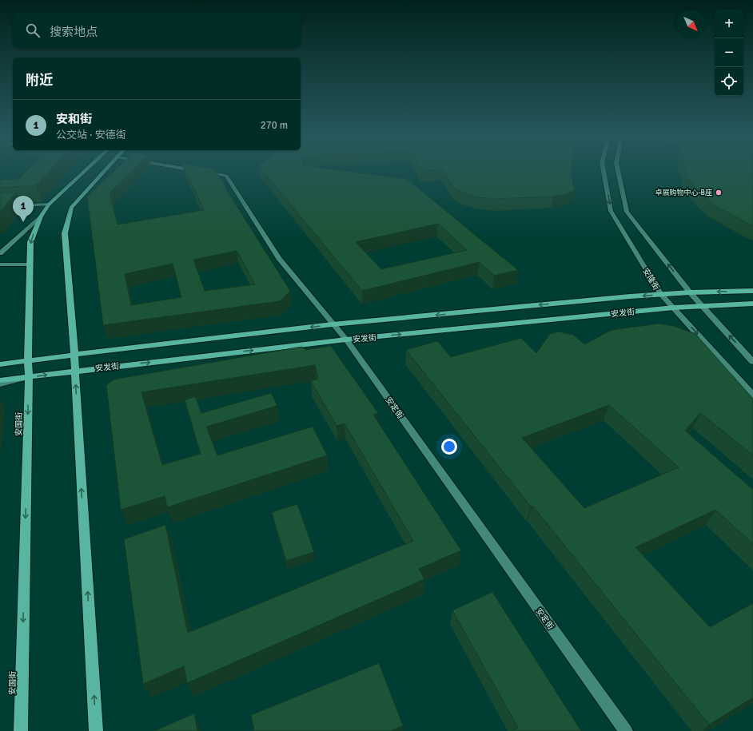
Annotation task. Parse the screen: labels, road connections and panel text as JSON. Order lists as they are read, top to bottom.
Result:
{
  "streets": {
    "main road": [
      "安隆街",
      "安发街",
      "安定街",
      "安国街"
    ]
  },
  "crossings": [
    ["安隆街", "安发街"],
    ["安发街", "安定街"],
    ["安发街", "安国街"]
  ],
  "places": ["卓展购物中心-B座"],
  "north": "bottom right",
  "page": {
    "map_buttons": ["+", "−"],
    "search": "搜索地点",
    "heading": "附近",
    "list": [
      {
        "mark": "1",
        "name": "安和街",
        "note": "公交站 · 安德街",
        "value": "270 m"
      }
    ],
    "pins": "1"
  }
}
